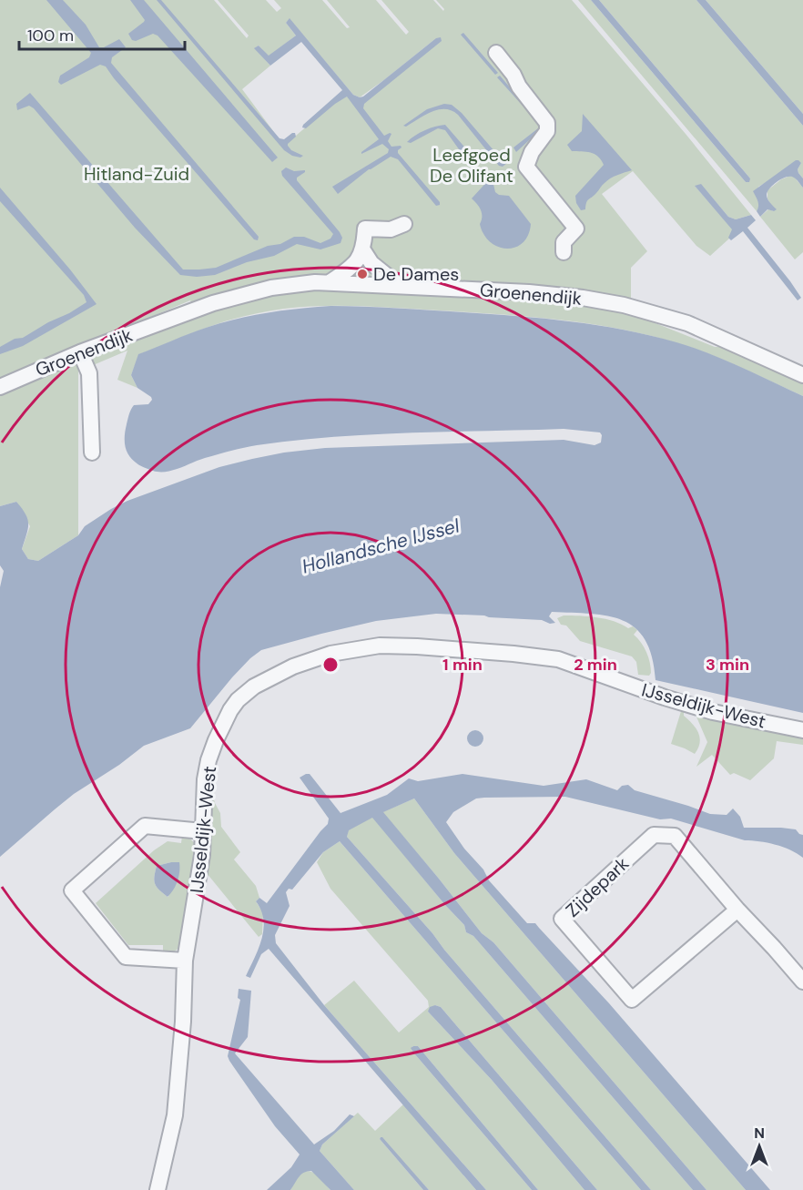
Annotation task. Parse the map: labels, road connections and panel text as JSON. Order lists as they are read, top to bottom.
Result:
{
  "streets": {
    "street": ["Groenendijk", "IJsseldijk-West", "Zijdepark"]
  },
  "water": ["Hollandsche IJssel"],
  "parks": ["Leefgoed De Olifant", "Hitland-Zuid"],
  "places": ["De Dames"],
  "scale_bar": "100 m",
  "north": "top",
  "rings": ["1 min", "2 min", "3 min"]
}
